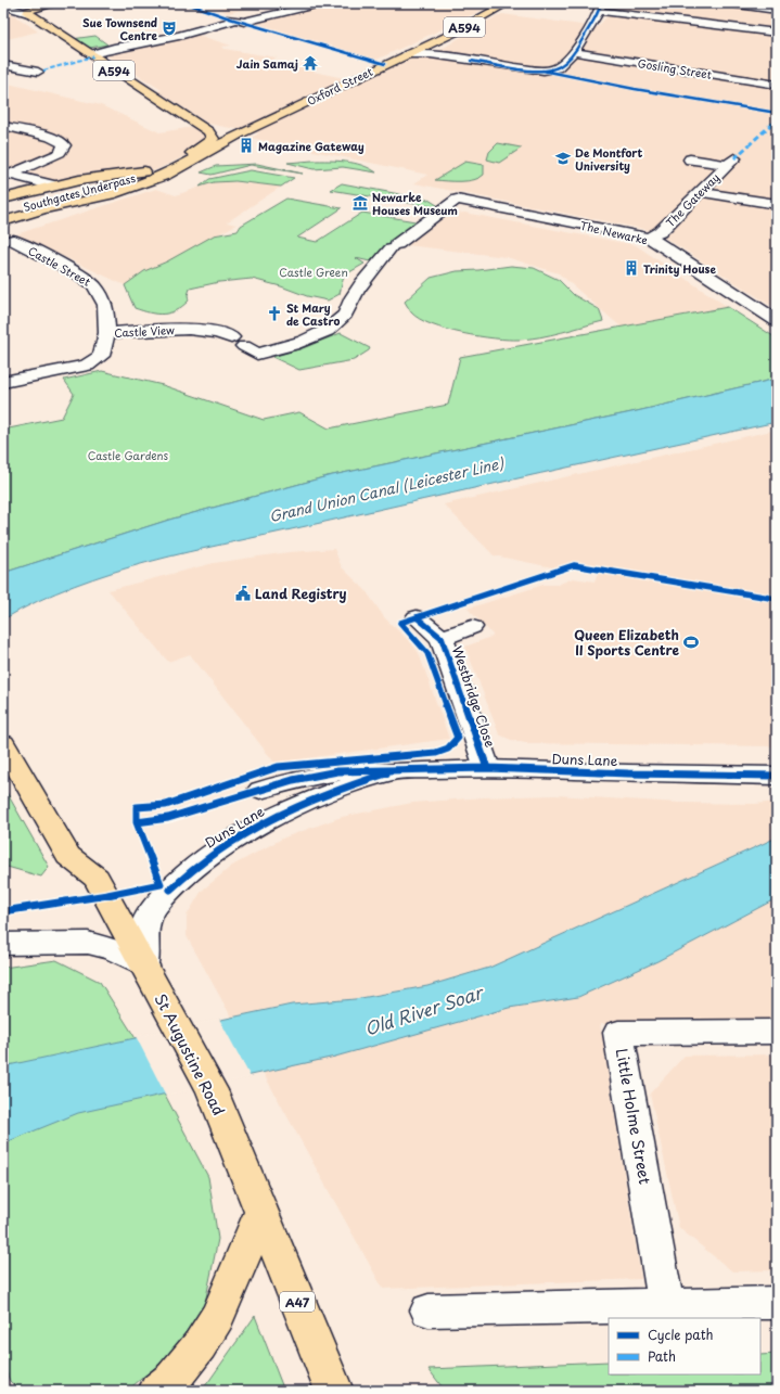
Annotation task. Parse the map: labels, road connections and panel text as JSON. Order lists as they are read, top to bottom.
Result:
{
  "streets": {
    "main road": [
      "A594",
      "Oxford Street",
      "Southgates Underpass",
      "St Augustine Road",
      "A47"
    ],
    "street": [
      "Gosling Street",
      "The Gateway",
      "The Newarke",
      "Castle Street",
      "Castle View",
      "Westbridge Close",
      "Duns Lane",
      "Little Holme Street"
    ]
  },
  "crossings": [
    ["A594", "Oxford Street"],
    ["A594", "Southgates Underpass"],
    ["A594", "Castle Street"],
    ["Oxford Street", "Southgates Underpass"],
    ["The Gateway", "The Newarke"],
    ["The Newarke", "Castle View"],
    ["Castle Street", "Castle View"],
    ["Westbridge Close", "Duns Lane"],
    ["Duns Lane", "St Augustine Road"]
  ],
  "water": ["Grand Union Canal (Leicester Line)", "Old River Soar"],
  "parks": ["Castle Green", "Castle Gardens"],
  "places": {
    "theatre": ["Sue Townsend Centre"],
    "temple": ["Jain Samaj"],
    "building": ["Magazine Gateway", "Trinity House"],
    "school or university": ["De Montfort University"],
    "museum": ["Newarke Houses Museum"],
    "church": ["St Mary de Castro"],
    "public building": ["Land Registry"],
    "sports": ["Queen Elizabeth II Sports Centre"]
  },
  "legend": ["Cycle path", "Path"]
}
